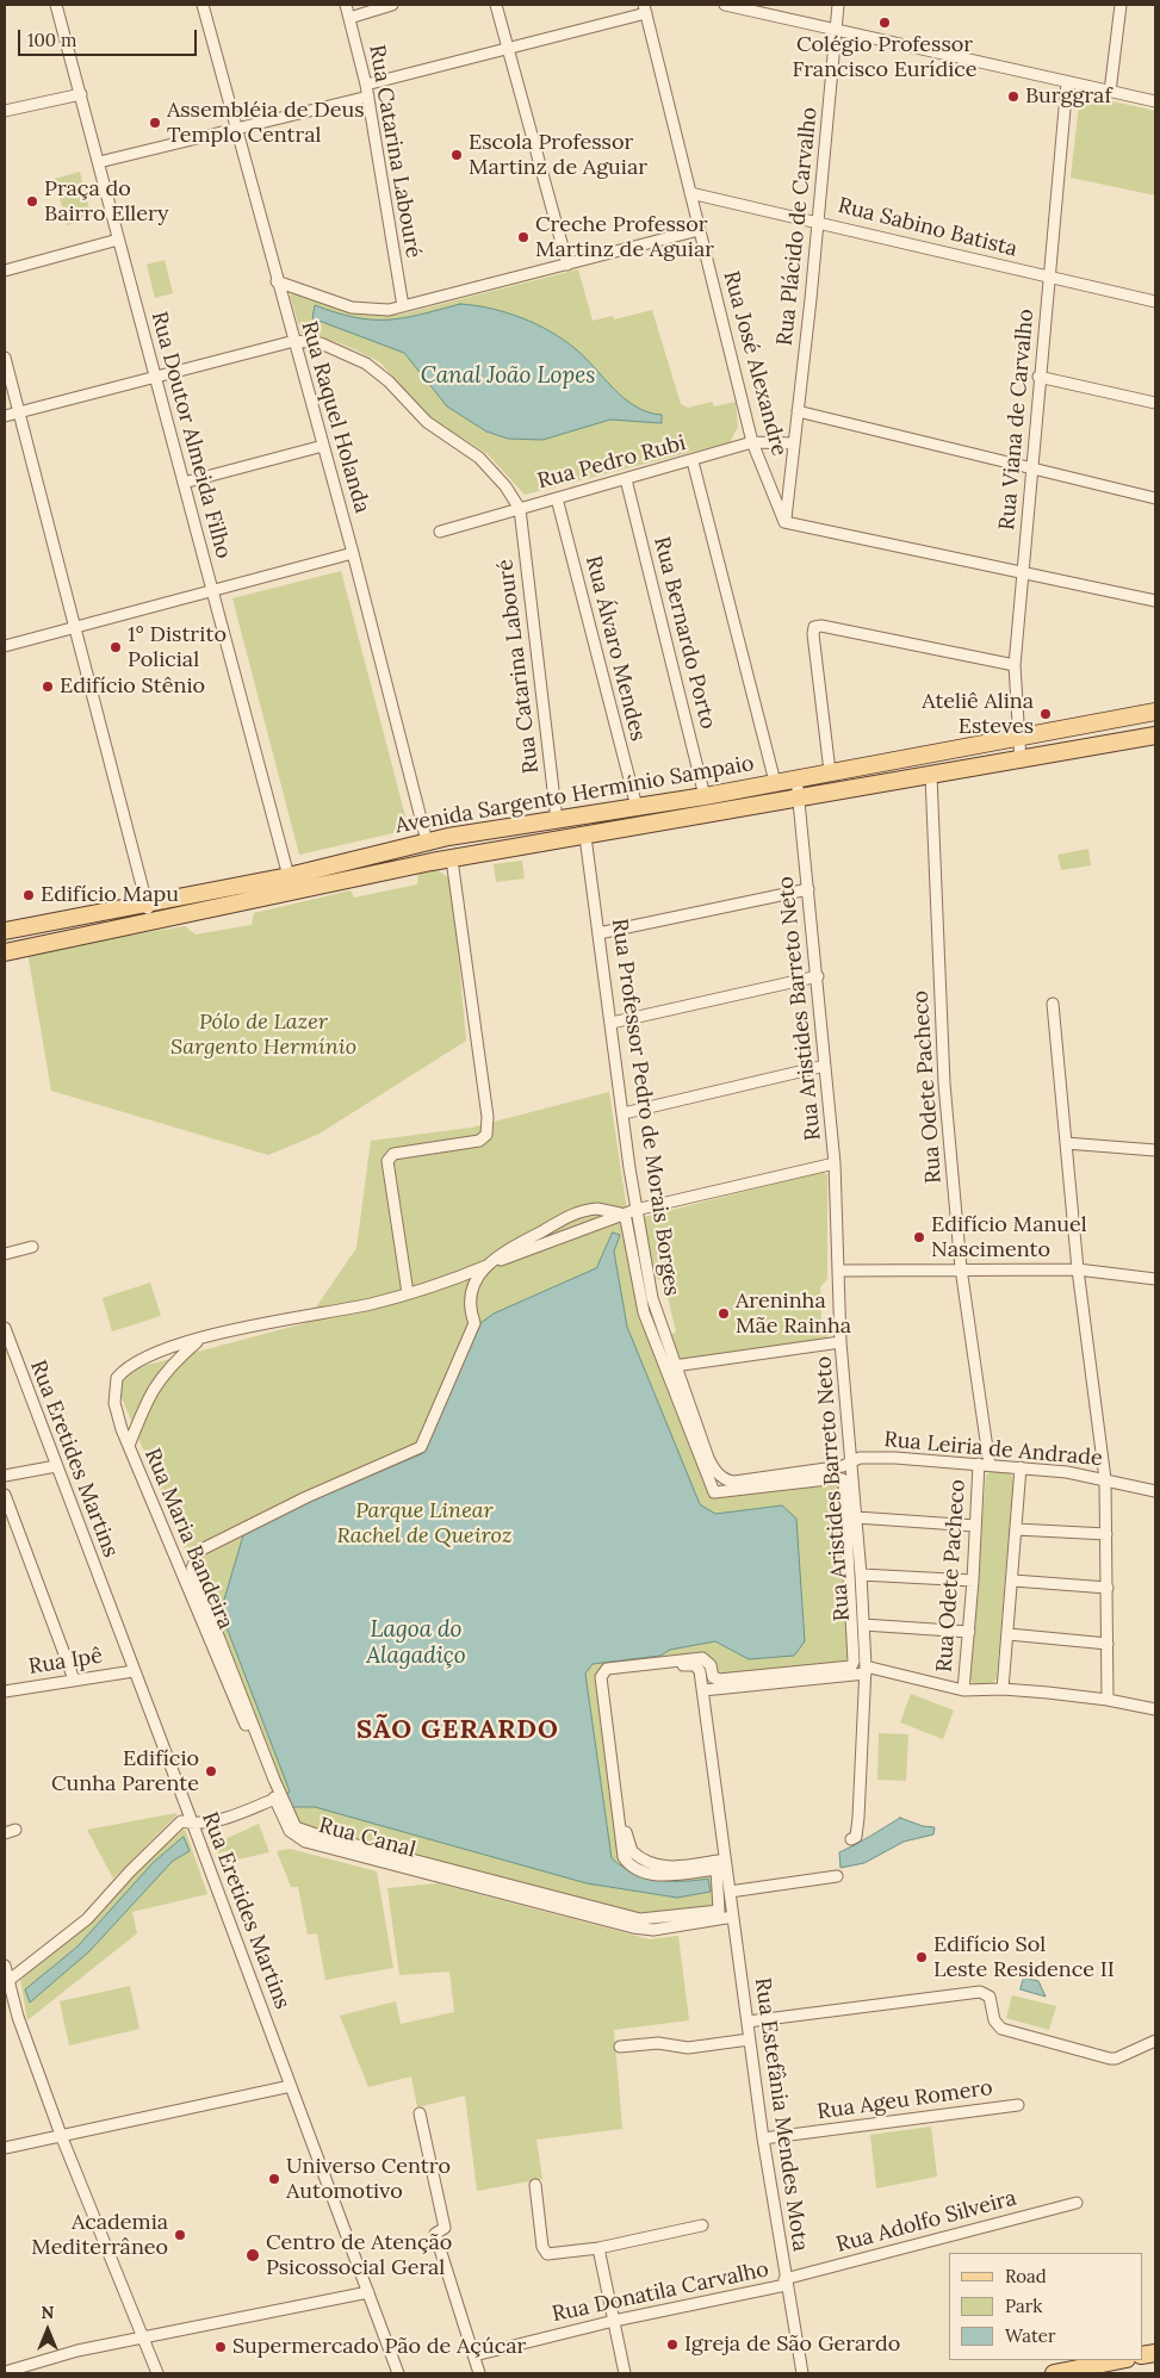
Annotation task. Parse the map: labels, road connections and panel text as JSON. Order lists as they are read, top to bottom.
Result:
{
  "streets": {
    "main road": ["Avenida Sargento Hermínio Sampaio"],
    "street": [
      "Rua Catarina Labouré",
      "Rua Plácido de Carvalho",
      "Rua Sabino Batista",
      "Rua José Alexandre",
      "Rua Raquel Holanda",
      "Rua Viana de Carvalho",
      "Rua Doutor Almeida Filho",
      "Rua Pedro Rubi",
      "Rua Bernardo Porto",
      "Rua Álvaro Mendes",
      "Rua Aristides Barreto Neto",
      "Rua Odete Pacheco",
      "Rua Professor Pedro de Morais Borges",
      "Rua Leiria de Andrade",
      "Rua Eretides Martins",
      "Rua Maria Bandeira",
      "Rua Ipê",
      "Rua Canal",
      "Rua Ageu Romero",
      "Rua Estefânia Mendes Mota",
      "Rua Adolfo Silveira",
      "Rua Donatila Carvalho"
    ]
  },
  "crossings": [
    ["Rua Catarina Labouré", "Rua Pedro Rubi"],
    ["Rua Catarina Labouré", "Avenida Sargento Hermínio Sampaio"],
    ["Rua Plácido de Carvalho", "Rua Sabino Batista"],
    ["Rua Plácido de Carvalho", "Rua José Alexandre"],
    ["Rua Plácido de Carvalho", "Rua Pedro Rubi"],
    ["Rua Sabino Batista", "Rua José Alexandre"],
    ["Rua Sabino Batista", "Rua Viana de Carvalho"],
    ["Rua José Alexandre", "Rua Pedro Rubi"],
    ["Rua Raquel Holanda", "Avenida Sargento Hermínio Sampaio"],
    ["Rua Viana de Carvalho", "Avenida Sargento Hermínio Sampaio"],
    ["Rua Doutor Almeida Filho", "Avenida Sargento Hermínio Sampaio"],
    ["Rua Pedro Rubi", "Rua Bernardo Porto"],
    ["Rua Pedro Rubi", "Rua Álvaro Mendes"],
    ["Rua Bernardo Porto", "Avenida Sargento Hermínio Sampaio"],
    ["Rua Álvaro Mendes", "Avenida Sargento Hermínio Sampaio"],
    ["Avenida Sargento Hermínio Sampaio", "Rua Aristides Barreto Neto"],
    ["Avenida Sargento Hermínio Sampaio", "Rua Odete Pacheco"],
    ["Avenida Sargento Hermínio Sampaio", "Rua Professor Pedro de Morais Borges"],
    ["Rua Aristides Barreto Neto", "Rua Leiria de Andrade"],
    ["Rua Aristides Barreto Neto", "Rua Maria Bandeira"],
    ["Rua Odete Pacheco", "Rua Leiria de Andrade"],
    ["Rua Professor Pedro de Morais Borges", "Rua Leiria de Andrade"],
    ["Rua Professor Pedro de Morais Borges", "Rua Maria Bandeira"],
    ["Rua Eretides Martins", "Rua Ipê"],
    ["Rua Maria Bandeira", "Rua Canal"],
    ["Rua Canal", "Rua Estefânia Mendes Mota"],
    ["Rua Ageu Romero", "Rua Estefânia Mendes Mota"],
    ["Rua Estefânia Mendes Mota", "Rua Adolfo Silveira"],
    ["Rua Estefânia Mendes Mota", "Rua Donatila Carvalho"],
    ["Rua Adolfo Silveira", "Rua Donatila Carvalho"]
  ],
  "districts": ["SÃO GERARDO"],
  "water": ["Canal João Lopes", "Lagoa do Alagadiço"],
  "parks": ["Pólo de Lazer Sargento Hermínio", "Parque Linear Rachel de Queiroz"],
  "places": [
    "Colégio Professor Francisco Eurídice",
    "Burggraf",
    "Assembléia de Deus Templo Central",
    "Escola Professor Martinz de Aguiar",
    "Praça do Bairro Ellery",
    "Creche Professor Martinz de Aguiar",
    "1° Distrito Policial",
    "Edifício Stênio",
    "Ateliê Alina Esteves",
    "Edifício Mapu",
    "Edifício Manuel Nascimento",
    "Areninha Mãe Rainha",
    "Edifício Cunha Parente",
    "Edifício Sol Leste Residence II",
    "Universo Centro Automotivo",
    "Academia Mediterrâneo",
    "Centro de Atenção Psicossocial Geral",
    "Igreja de São Gerardo",
    "Supermercado Pão de Açúcar"
  ],
  "legend": ["Road", "Park", "Water"],
  "scale_bar": "100 m",
  "north": "top"
}
